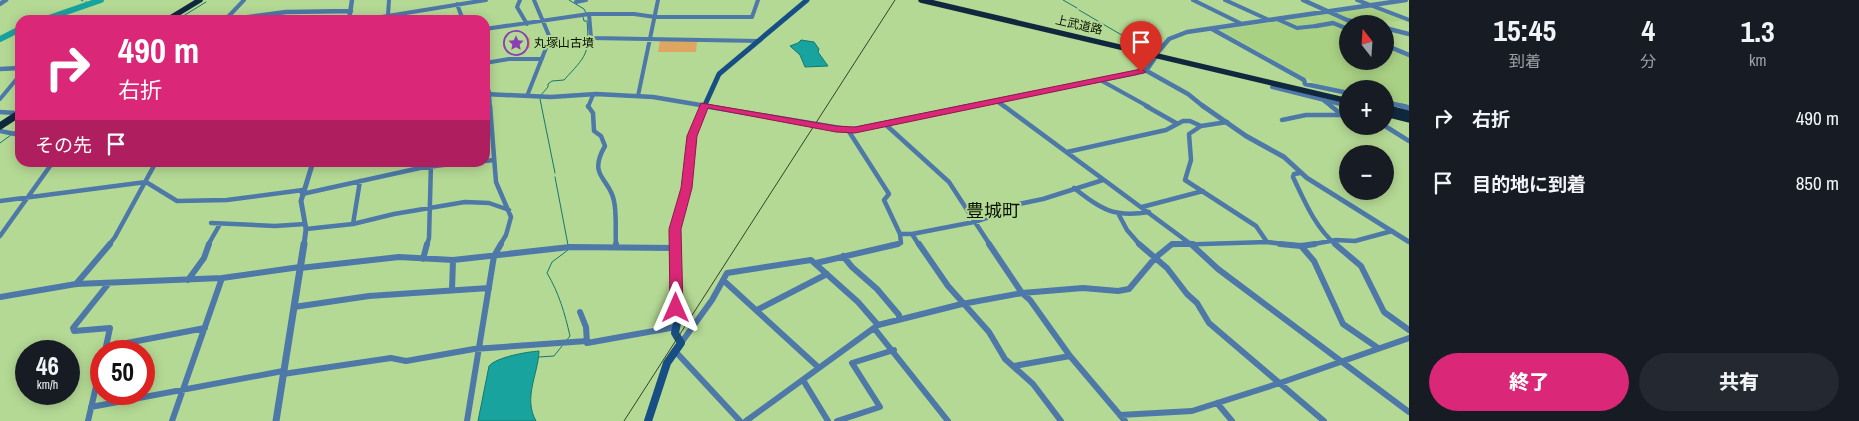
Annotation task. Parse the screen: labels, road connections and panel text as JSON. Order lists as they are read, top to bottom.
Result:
{
  "streets": {
    "highway": ["上武道路"]
  },
  "districts": ["豊城町"],
  "places": {
    "place": ["丸塚山古墳"]
  },
  "north": "top",
  "page": {
    "eta": [
      "15:45",
      "到着",
      "4",
      "分",
      "1.3",
      "km"
    ],
    "map_buttons": ["+", "−"],
    "turn": ["490 m", "右折"],
    "list": [
      {
        "name": "右折",
        "value": "490 m"
      },
      {
        "name": "目的地に到着",
        "value": "850 m"
      }
    ],
    "then": "その先",
    "speed": "46 km/h",
    "limit": "50",
    "buttons": ["終了", "共有"]
  }
}
